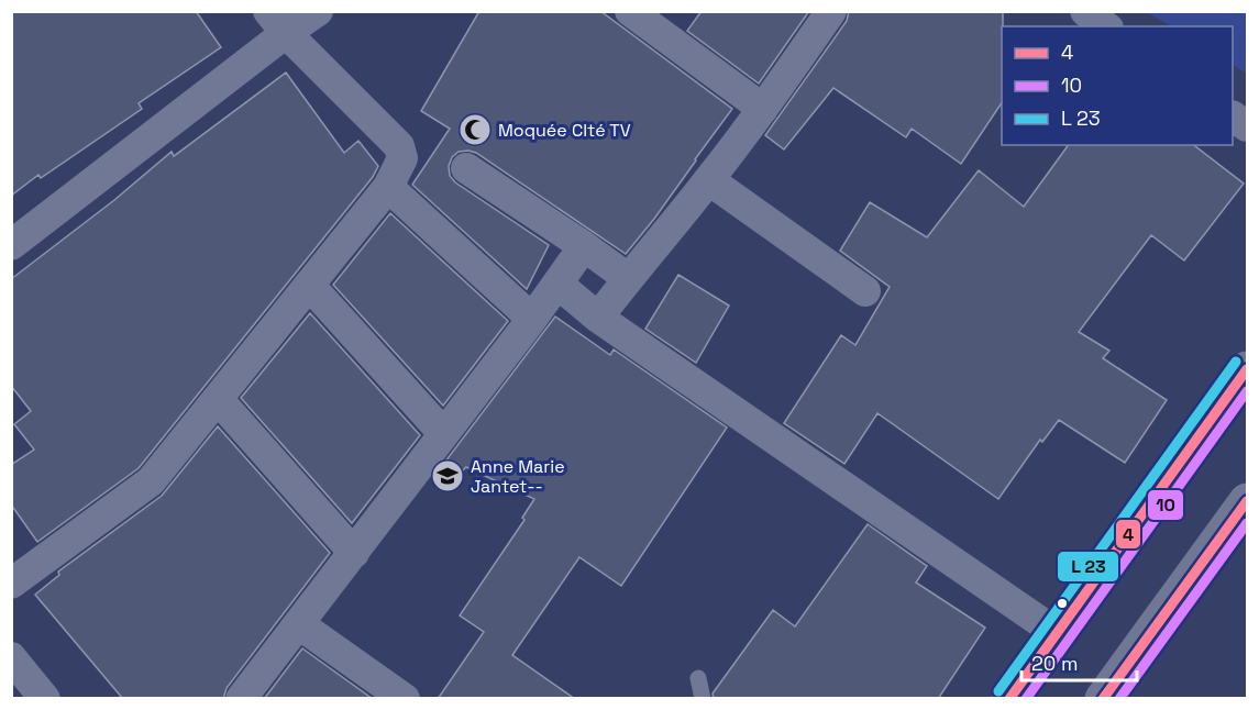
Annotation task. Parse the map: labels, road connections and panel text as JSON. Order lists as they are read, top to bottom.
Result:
{
  "places": {
    "mosque": ["Moquée CIté TV"],
    "school or university": ["Anne Marie Jantet--"]
  },
  "lines": ["transit line 4", "transit line 10"],
  "legend": ["4", "10", "L 23"],
  "scale_bar": "20 m"
}
